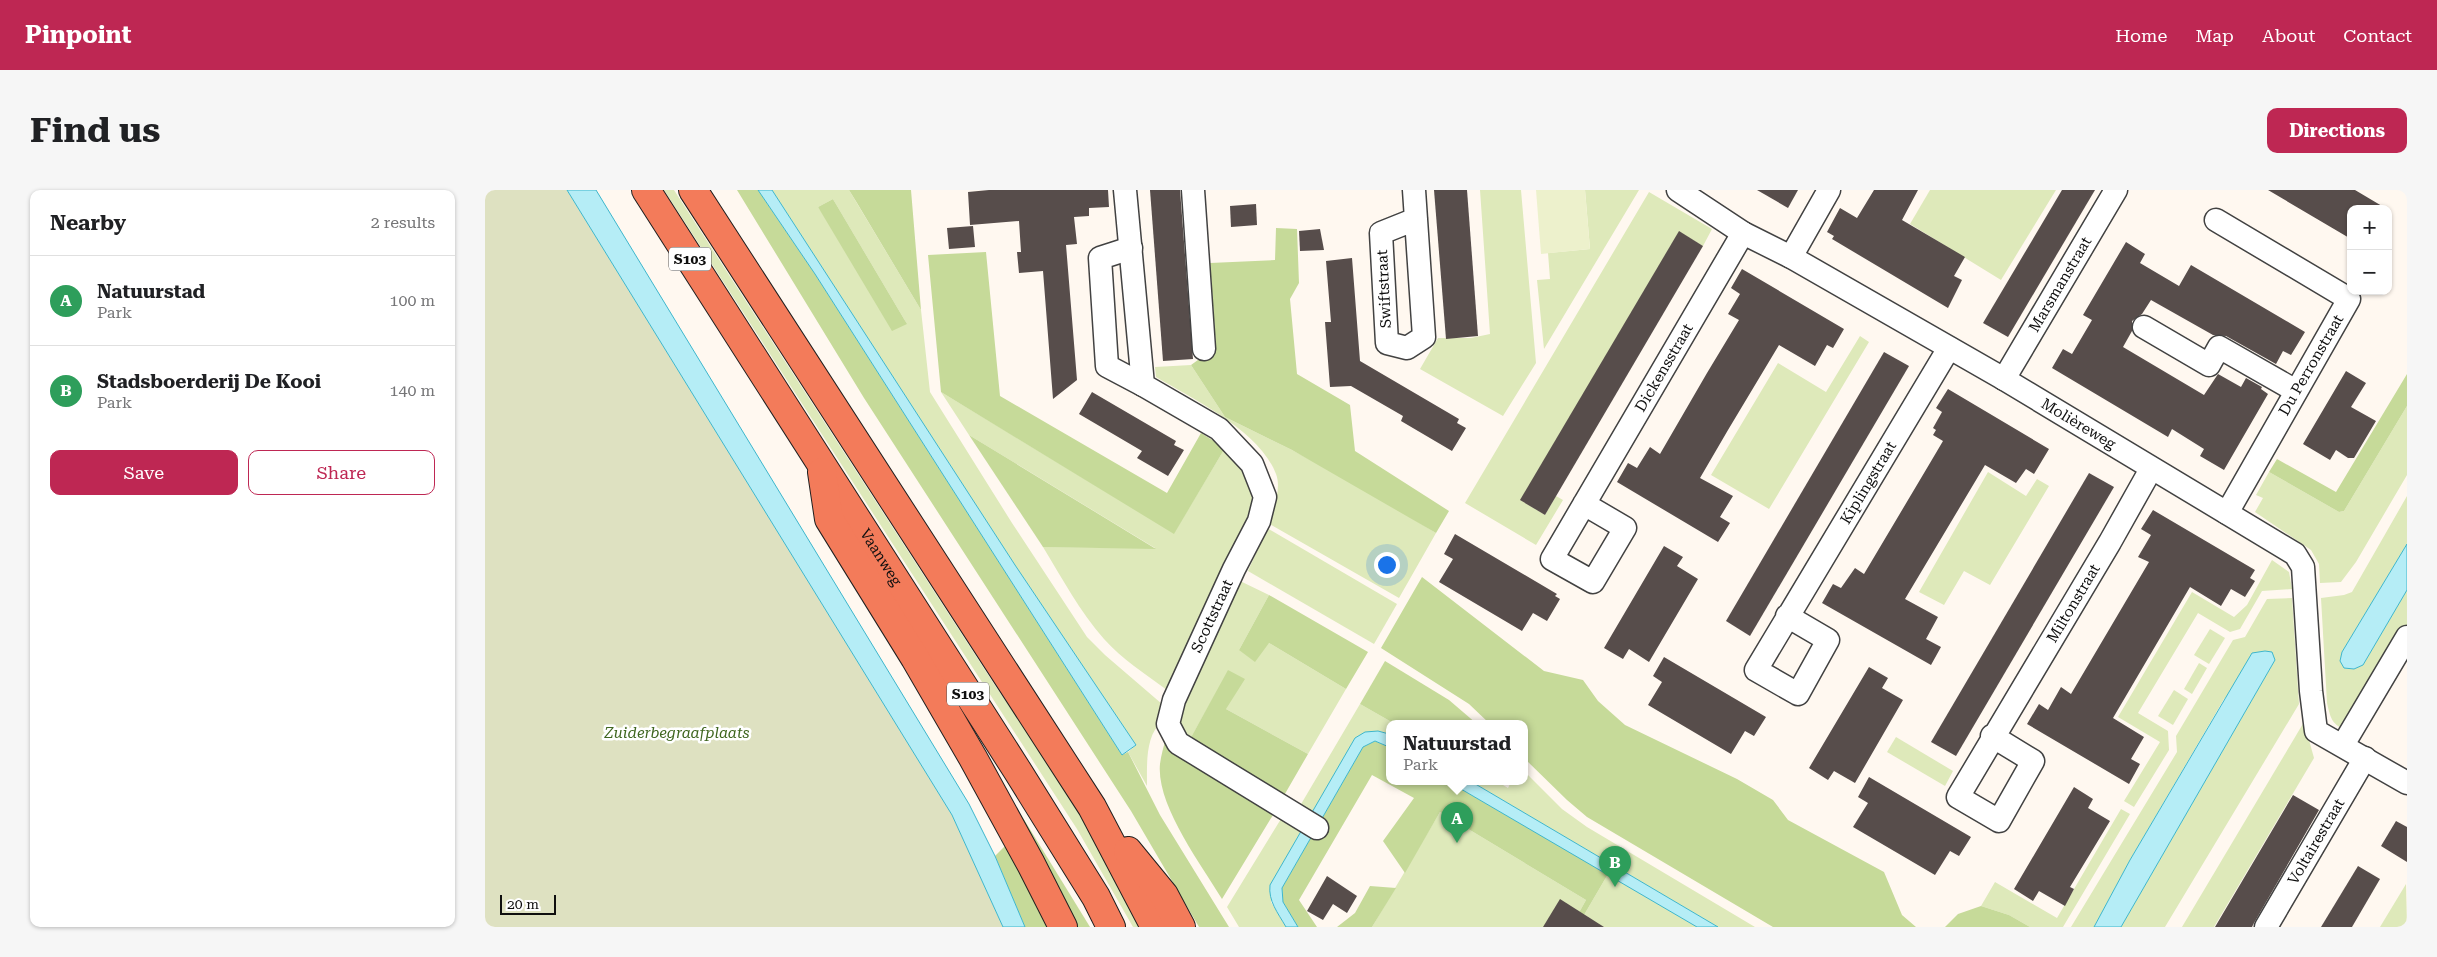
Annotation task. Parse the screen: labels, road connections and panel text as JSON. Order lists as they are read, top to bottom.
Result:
{
  "streets": {
    "highway": ["S103", "Vaanweg"],
    "street": [
      "Marsmanstraat",
      "Swiftstraat",
      "Du Perronstraat",
      "Dickensstraat",
      "Molièreweg",
      "Kiplingstraat",
      "Miltonstraat",
      "Scottstraat",
      "Voltairestraat"
    ]
  },
  "crossings": [
    ["S103", "Vaanweg"],
    ["Marsmanstraat", "Molièreweg"],
    ["Du Perronstraat", "Molièreweg"],
    ["Dickensstraat", "Molièreweg"],
    ["Molièreweg", "Kiplingstraat"],
    ["Molièreweg", "Miltonstraat"],
    ["Molièreweg", "Voltairestraat"]
  ],
  "parks": ["Zuiderbegraafplaats"],
  "scale_bar": "20 m",
  "page": {
    "header": "Pinpoint",
    "nav": [
      "Home",
      "Map",
      "About",
      "Contact"
    ],
    "buttons": [
      "Directions",
      ["Save", "Share"]
    ],
    "title": "Find us",
    "heading": ["Nearby", "2 results"],
    "map_buttons": ["+", "−"],
    "list": [
      {
        "mark": "A",
        "name": "Natuurstad",
        "note": "Park",
        "value": "100 m"
      },
      {
        "mark": "B",
        "name": "Stadsboerderij De Kooi",
        "note": "Park",
        "value": "140 m"
      }
    ],
    "popup": ["Natuurstad", "Park"],
    "pins": ["A", "B"],
    "scale": "20 m"
  }
}
